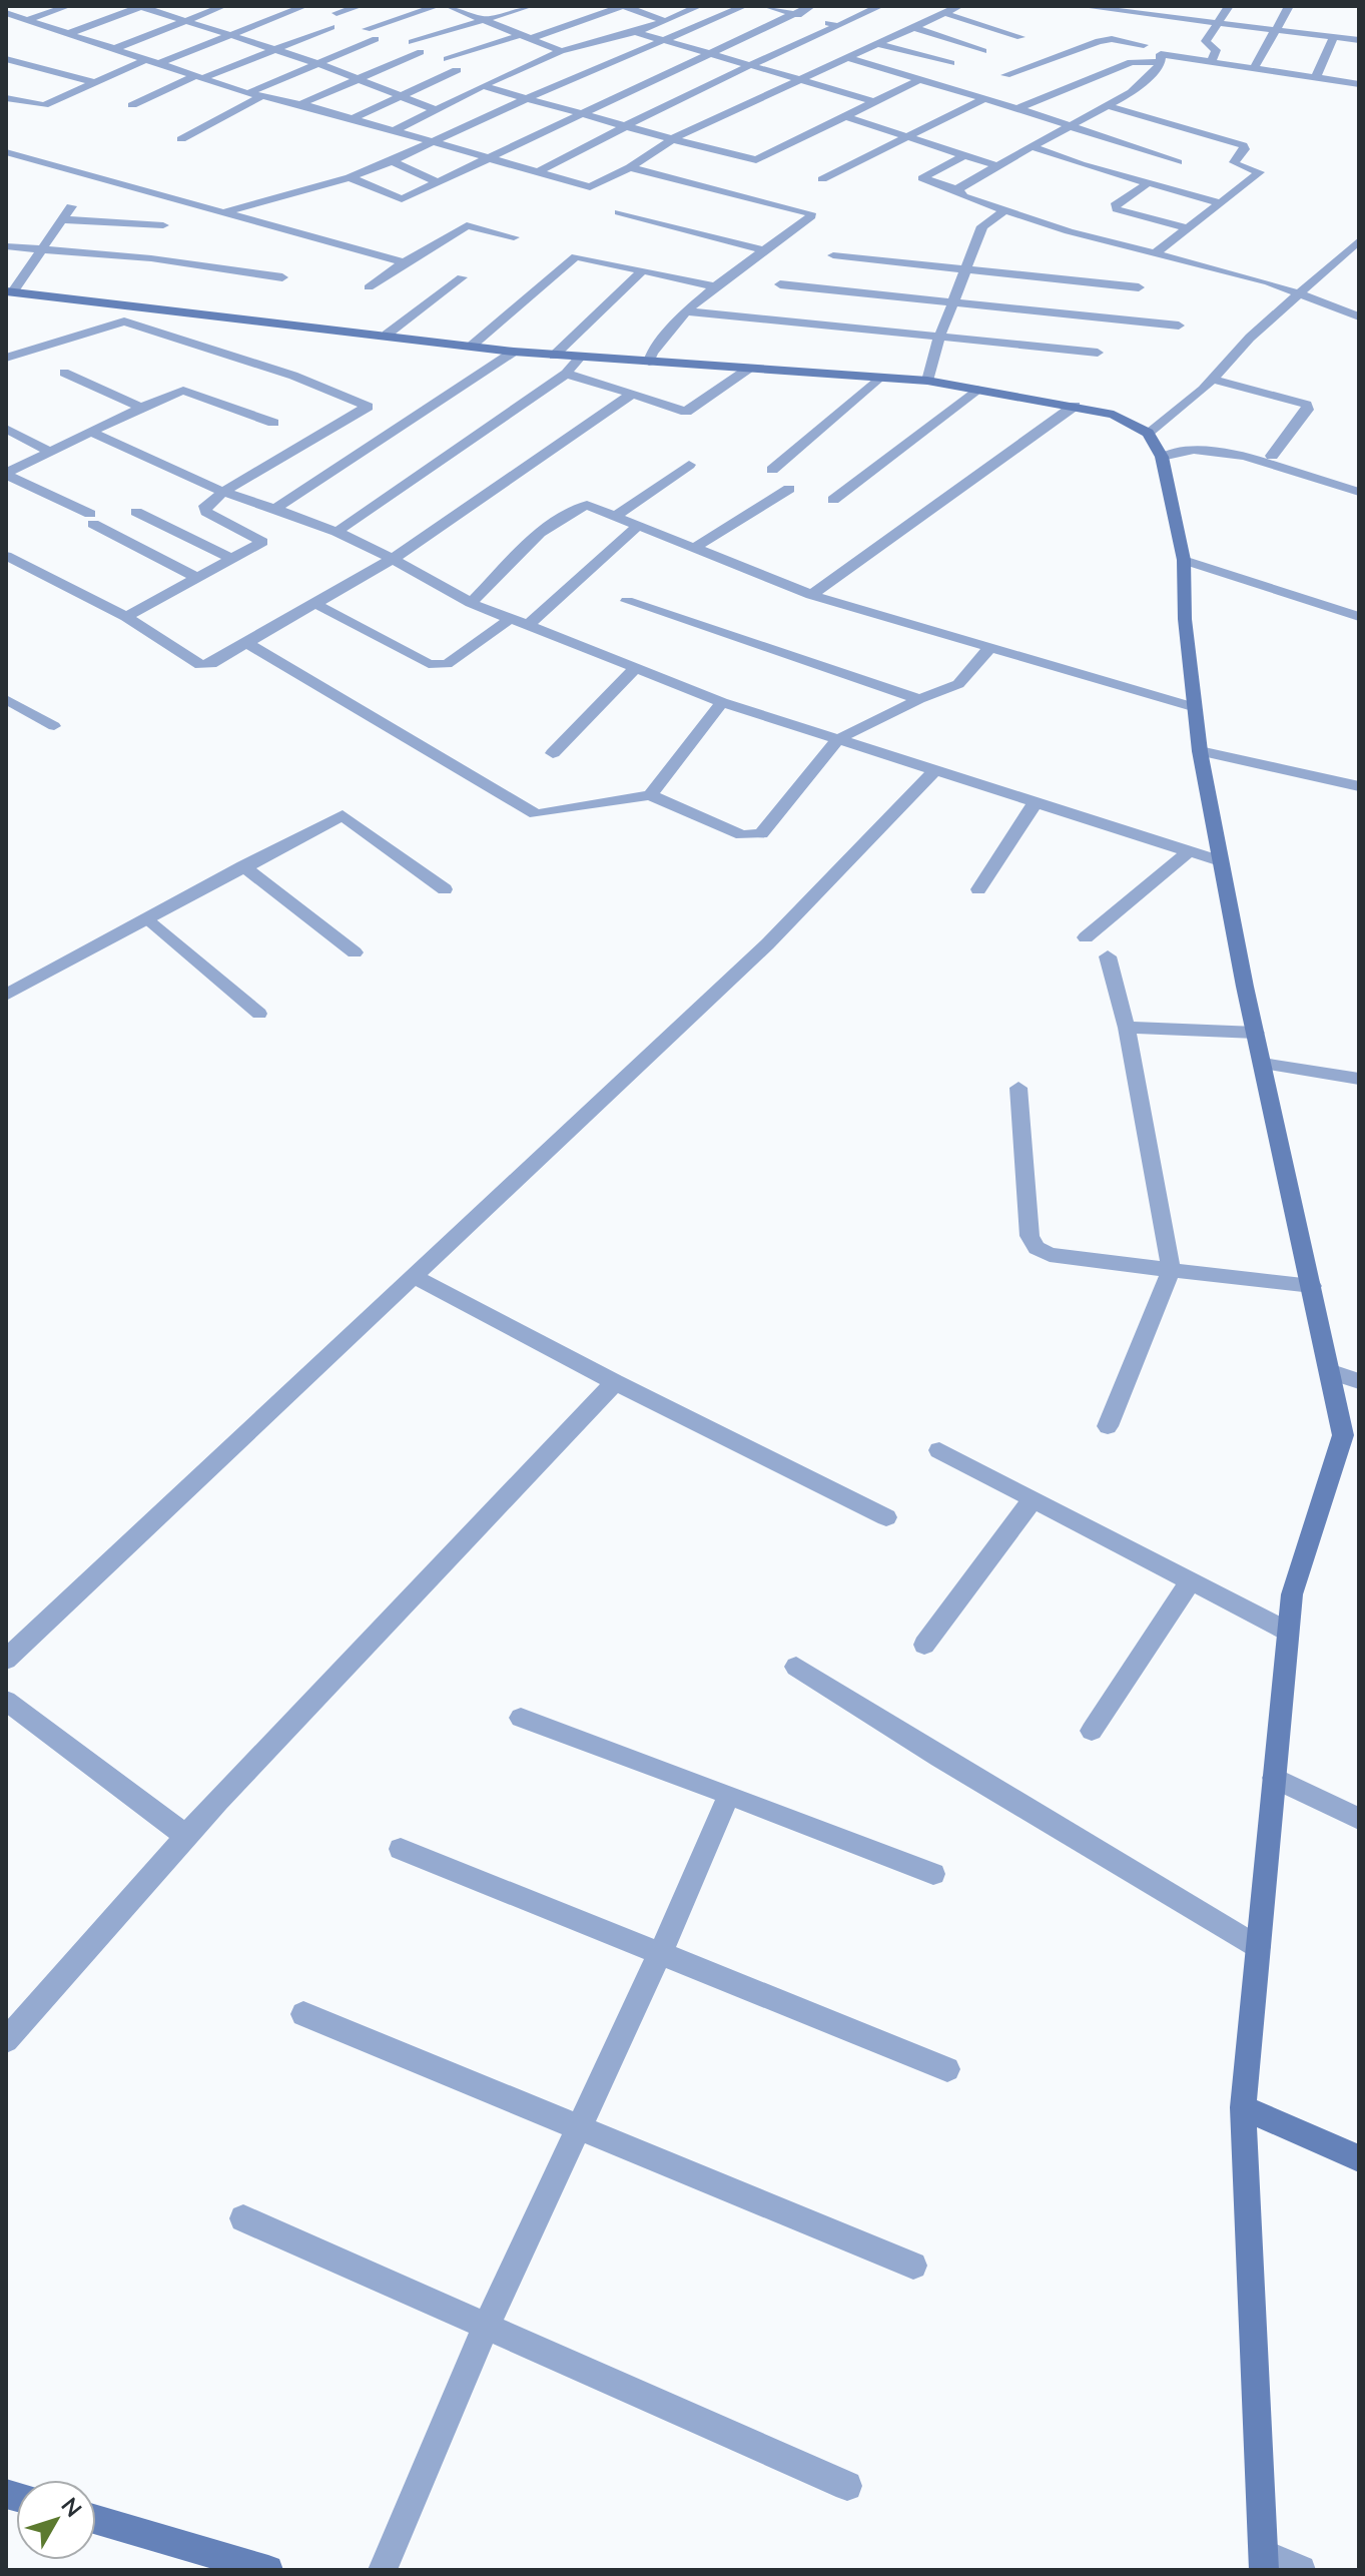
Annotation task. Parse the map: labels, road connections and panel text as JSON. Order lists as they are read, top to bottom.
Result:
{
  "north": "top right"
}
